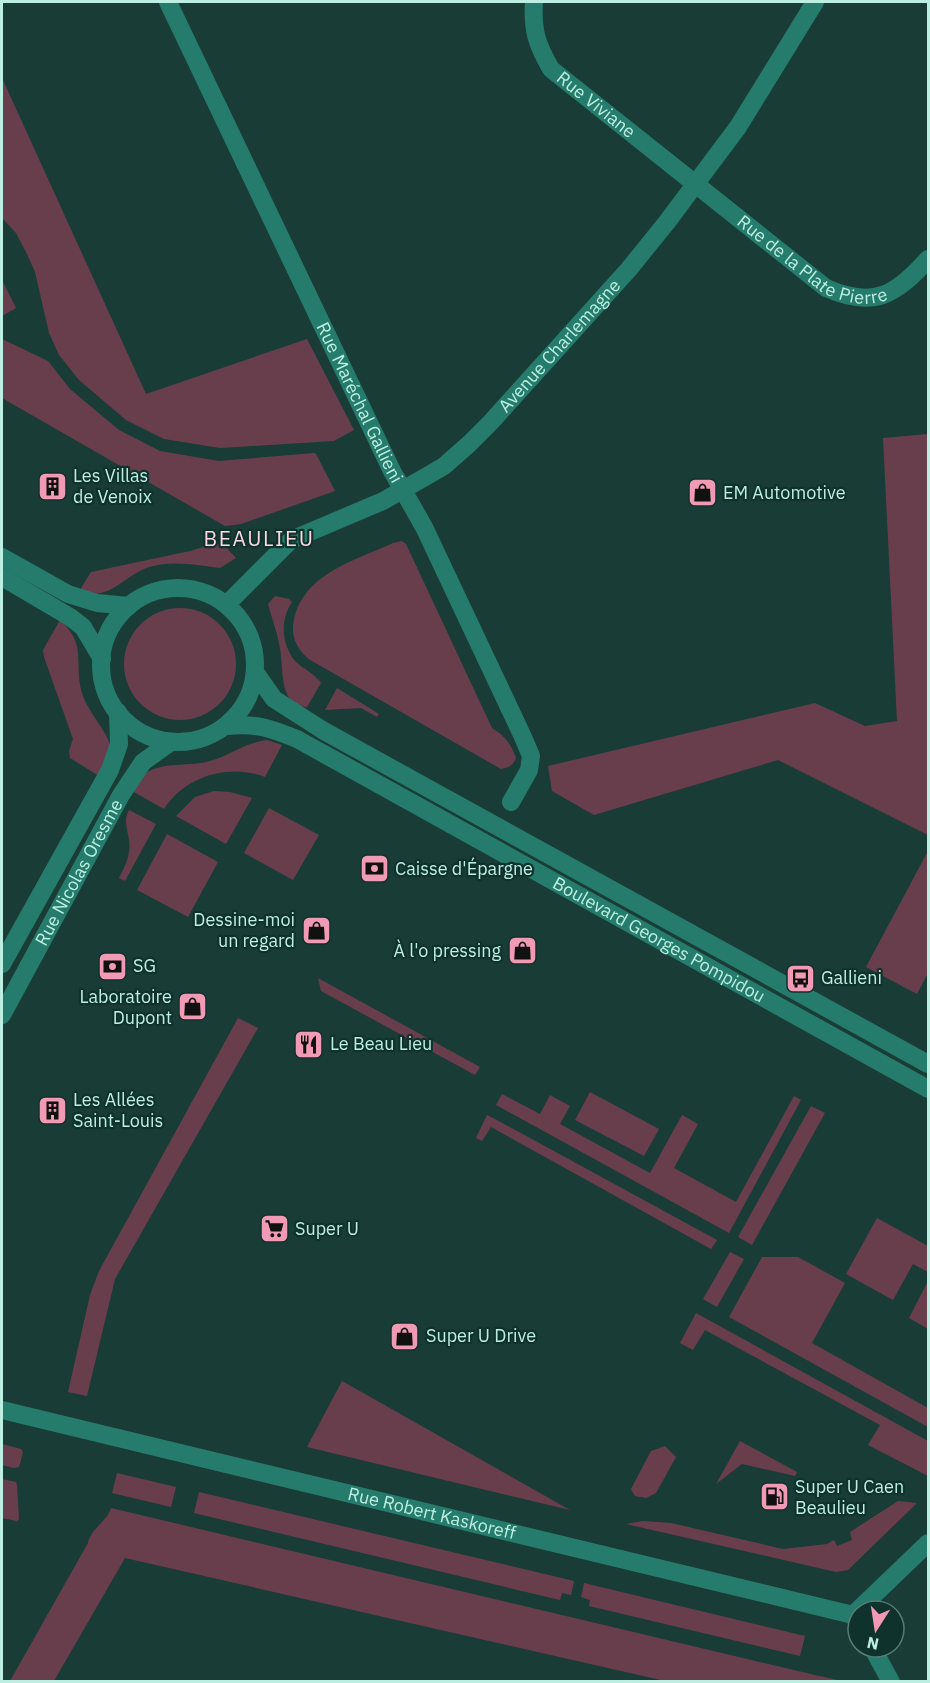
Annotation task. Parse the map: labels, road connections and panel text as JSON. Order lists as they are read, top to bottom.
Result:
{
  "streets": {
    "street": [
      "Rue Viviane",
      "Rue de la Plate Pierre",
      "Avenue Charlemagne",
      "Rue Maréchal Gallieni",
      "Rue Nicolas Oresme",
      "Boulevard Georges Pompidou",
      "Rue Robert Kaskoreff"
    ]
  },
  "crossings": [
    ["Rue Viviane", "Rue de la Plate Pierre"],
    ["Rue Viviane", "Avenue Charlemagne"],
    ["Rue de la Plate Pierre", "Avenue Charlemagne"],
    ["Avenue Charlemagne", "Rue Maréchal Gallieni"],
    ["Avenue Charlemagne", "Rue Nicolas Oresme"],
    ["Avenue Charlemagne", "Boulevard Georges Pompidou"],
    ["Rue Nicolas Oresme", "Boulevard Georges Pompidou"]
  ],
  "districts": ["BEAULIEU"],
  "places": {
    "building": ["Les Villas de Venoix", "Les Allées Saint-Louis"],
    "shop": [
      "EM Automotive",
      "Dessine-moi un regard",
      "À l'o pressing",
      "Laboratoire Dupont",
      "Super U Drive"
    ],
    "bank": ["Caisse d'Épargne", "SG"],
    "bus stop": ["Gallieni"],
    "restaurant": ["Le Beau Lieu"],
    "supermarket": ["Super U"],
    "fuel station": ["Super U Caen Beaulieu"]
  },
  "north": "bottom"
}
